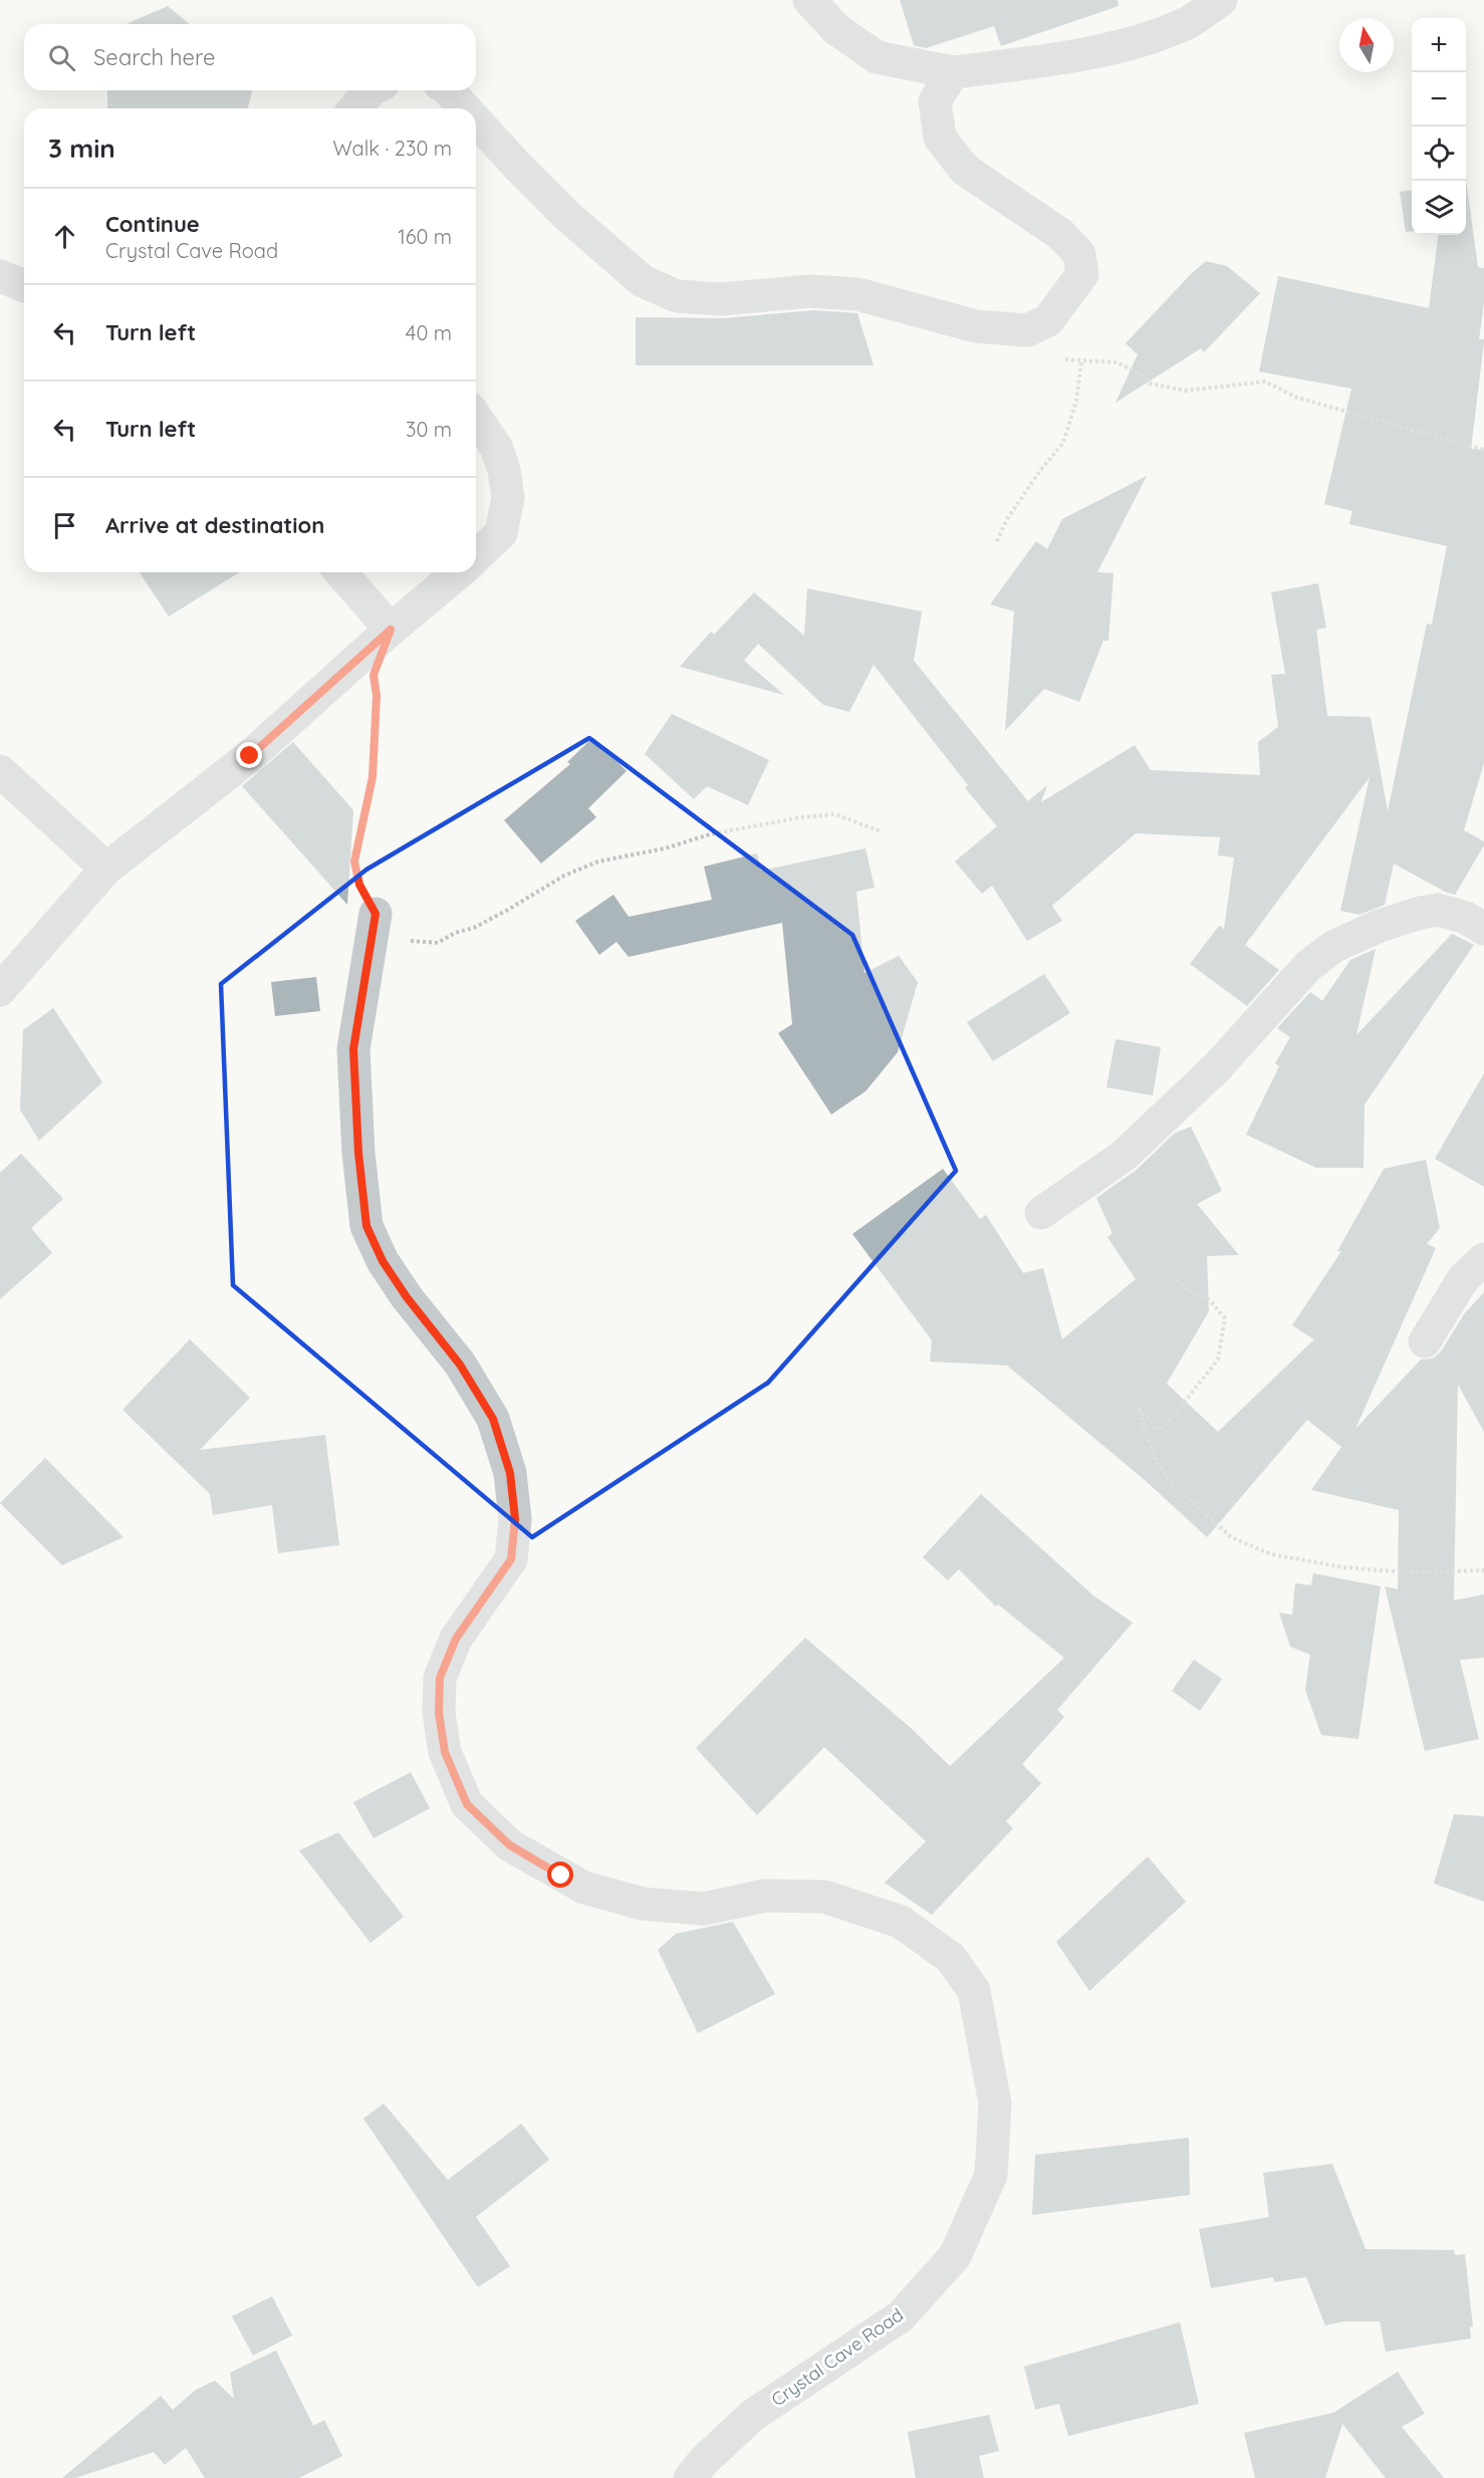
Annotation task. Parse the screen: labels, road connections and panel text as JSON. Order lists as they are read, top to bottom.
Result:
{
  "streets": {
    "street": ["Crystal Cave Road"]
  },
  "north": "top",
  "page": {
    "map_buttons": ["+", "−"],
    "search": "Search here",
    "heading": ["3 min", "Walk · 230 m"],
    "list": [
      ["Continue", "Crystal Cave Road", "160 m"],
      ["Turn left", "40 m"],
      ["Turn left", "30 m"],
      "Arrive at destination"
    ]
  }
}
